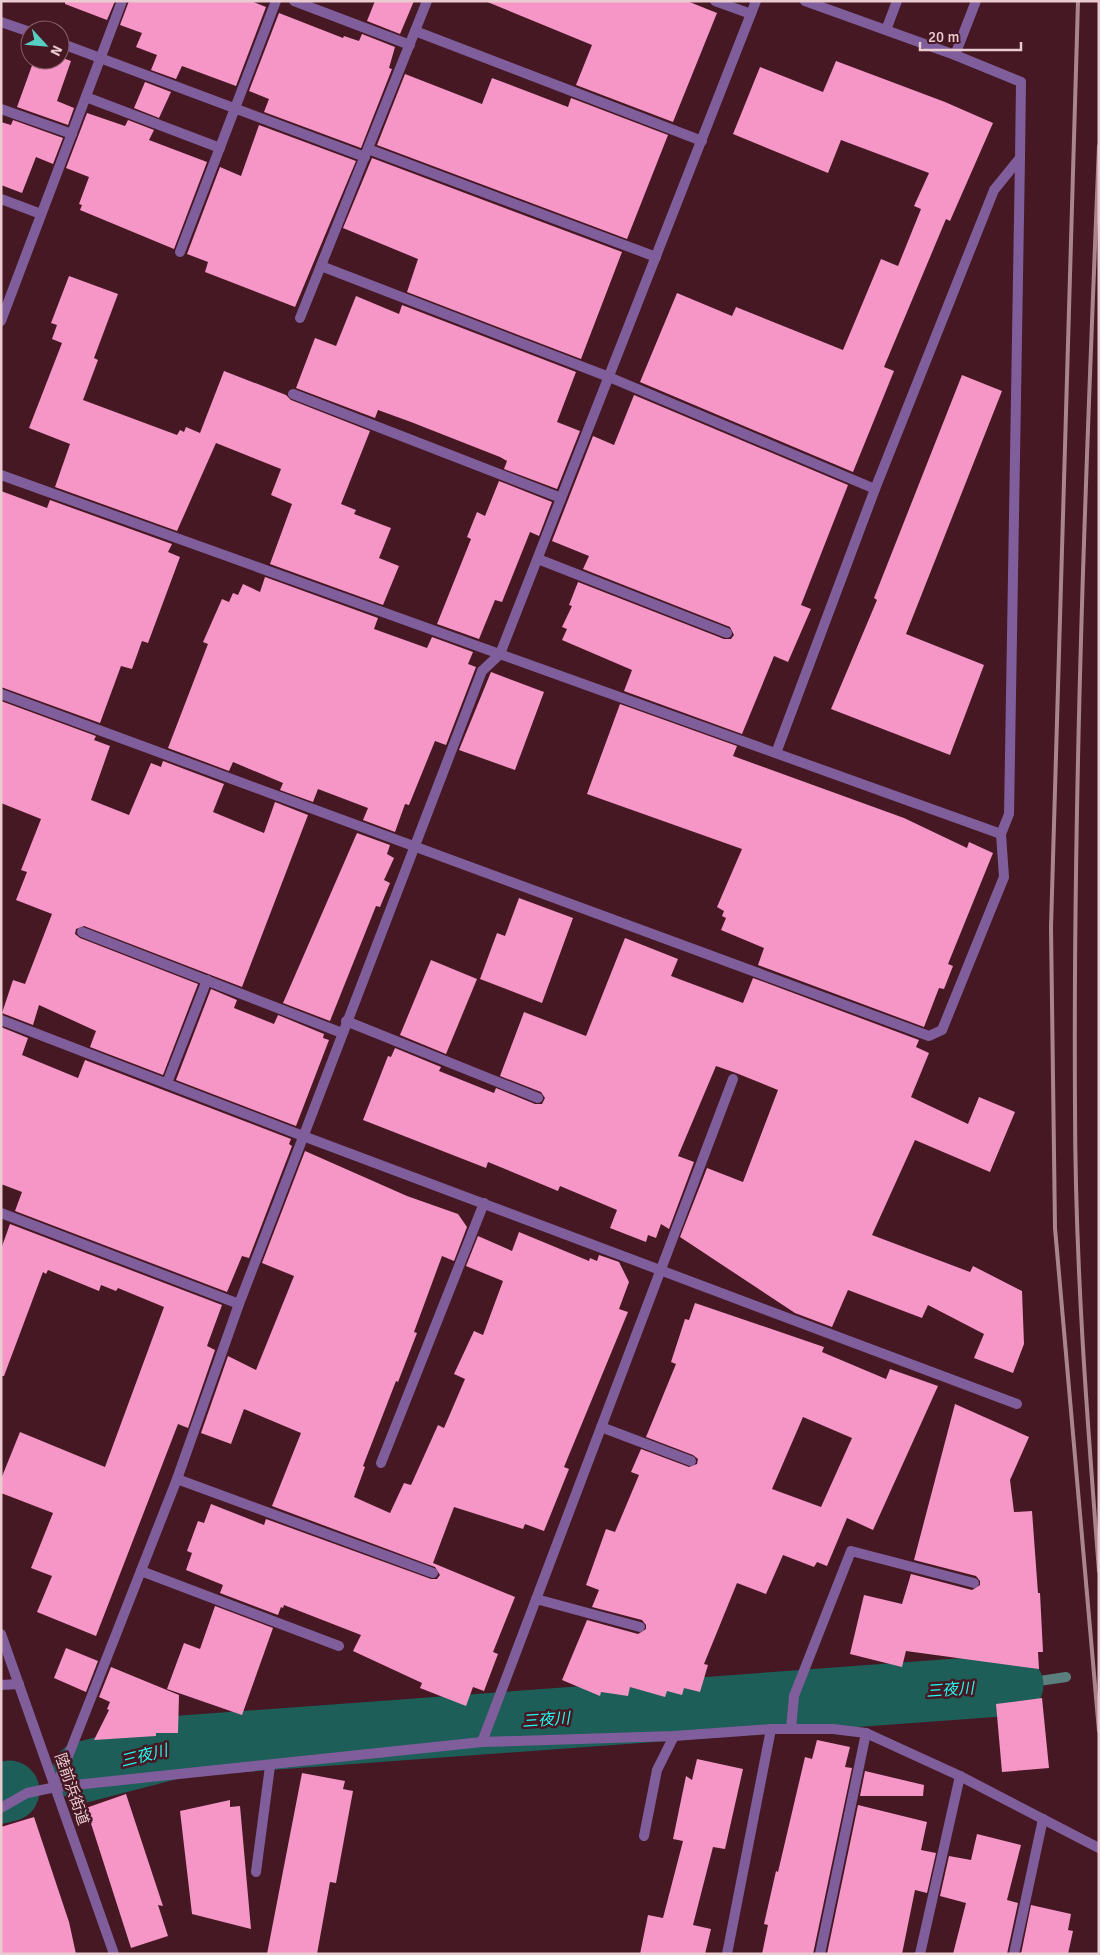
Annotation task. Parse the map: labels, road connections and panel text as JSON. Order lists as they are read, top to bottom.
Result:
{
  "streets": {
    "street": ["陸前浜街道"]
  },
  "water": ["三夜川"],
  "scale_bar": "20 m",
  "north": "bottom right"
}
